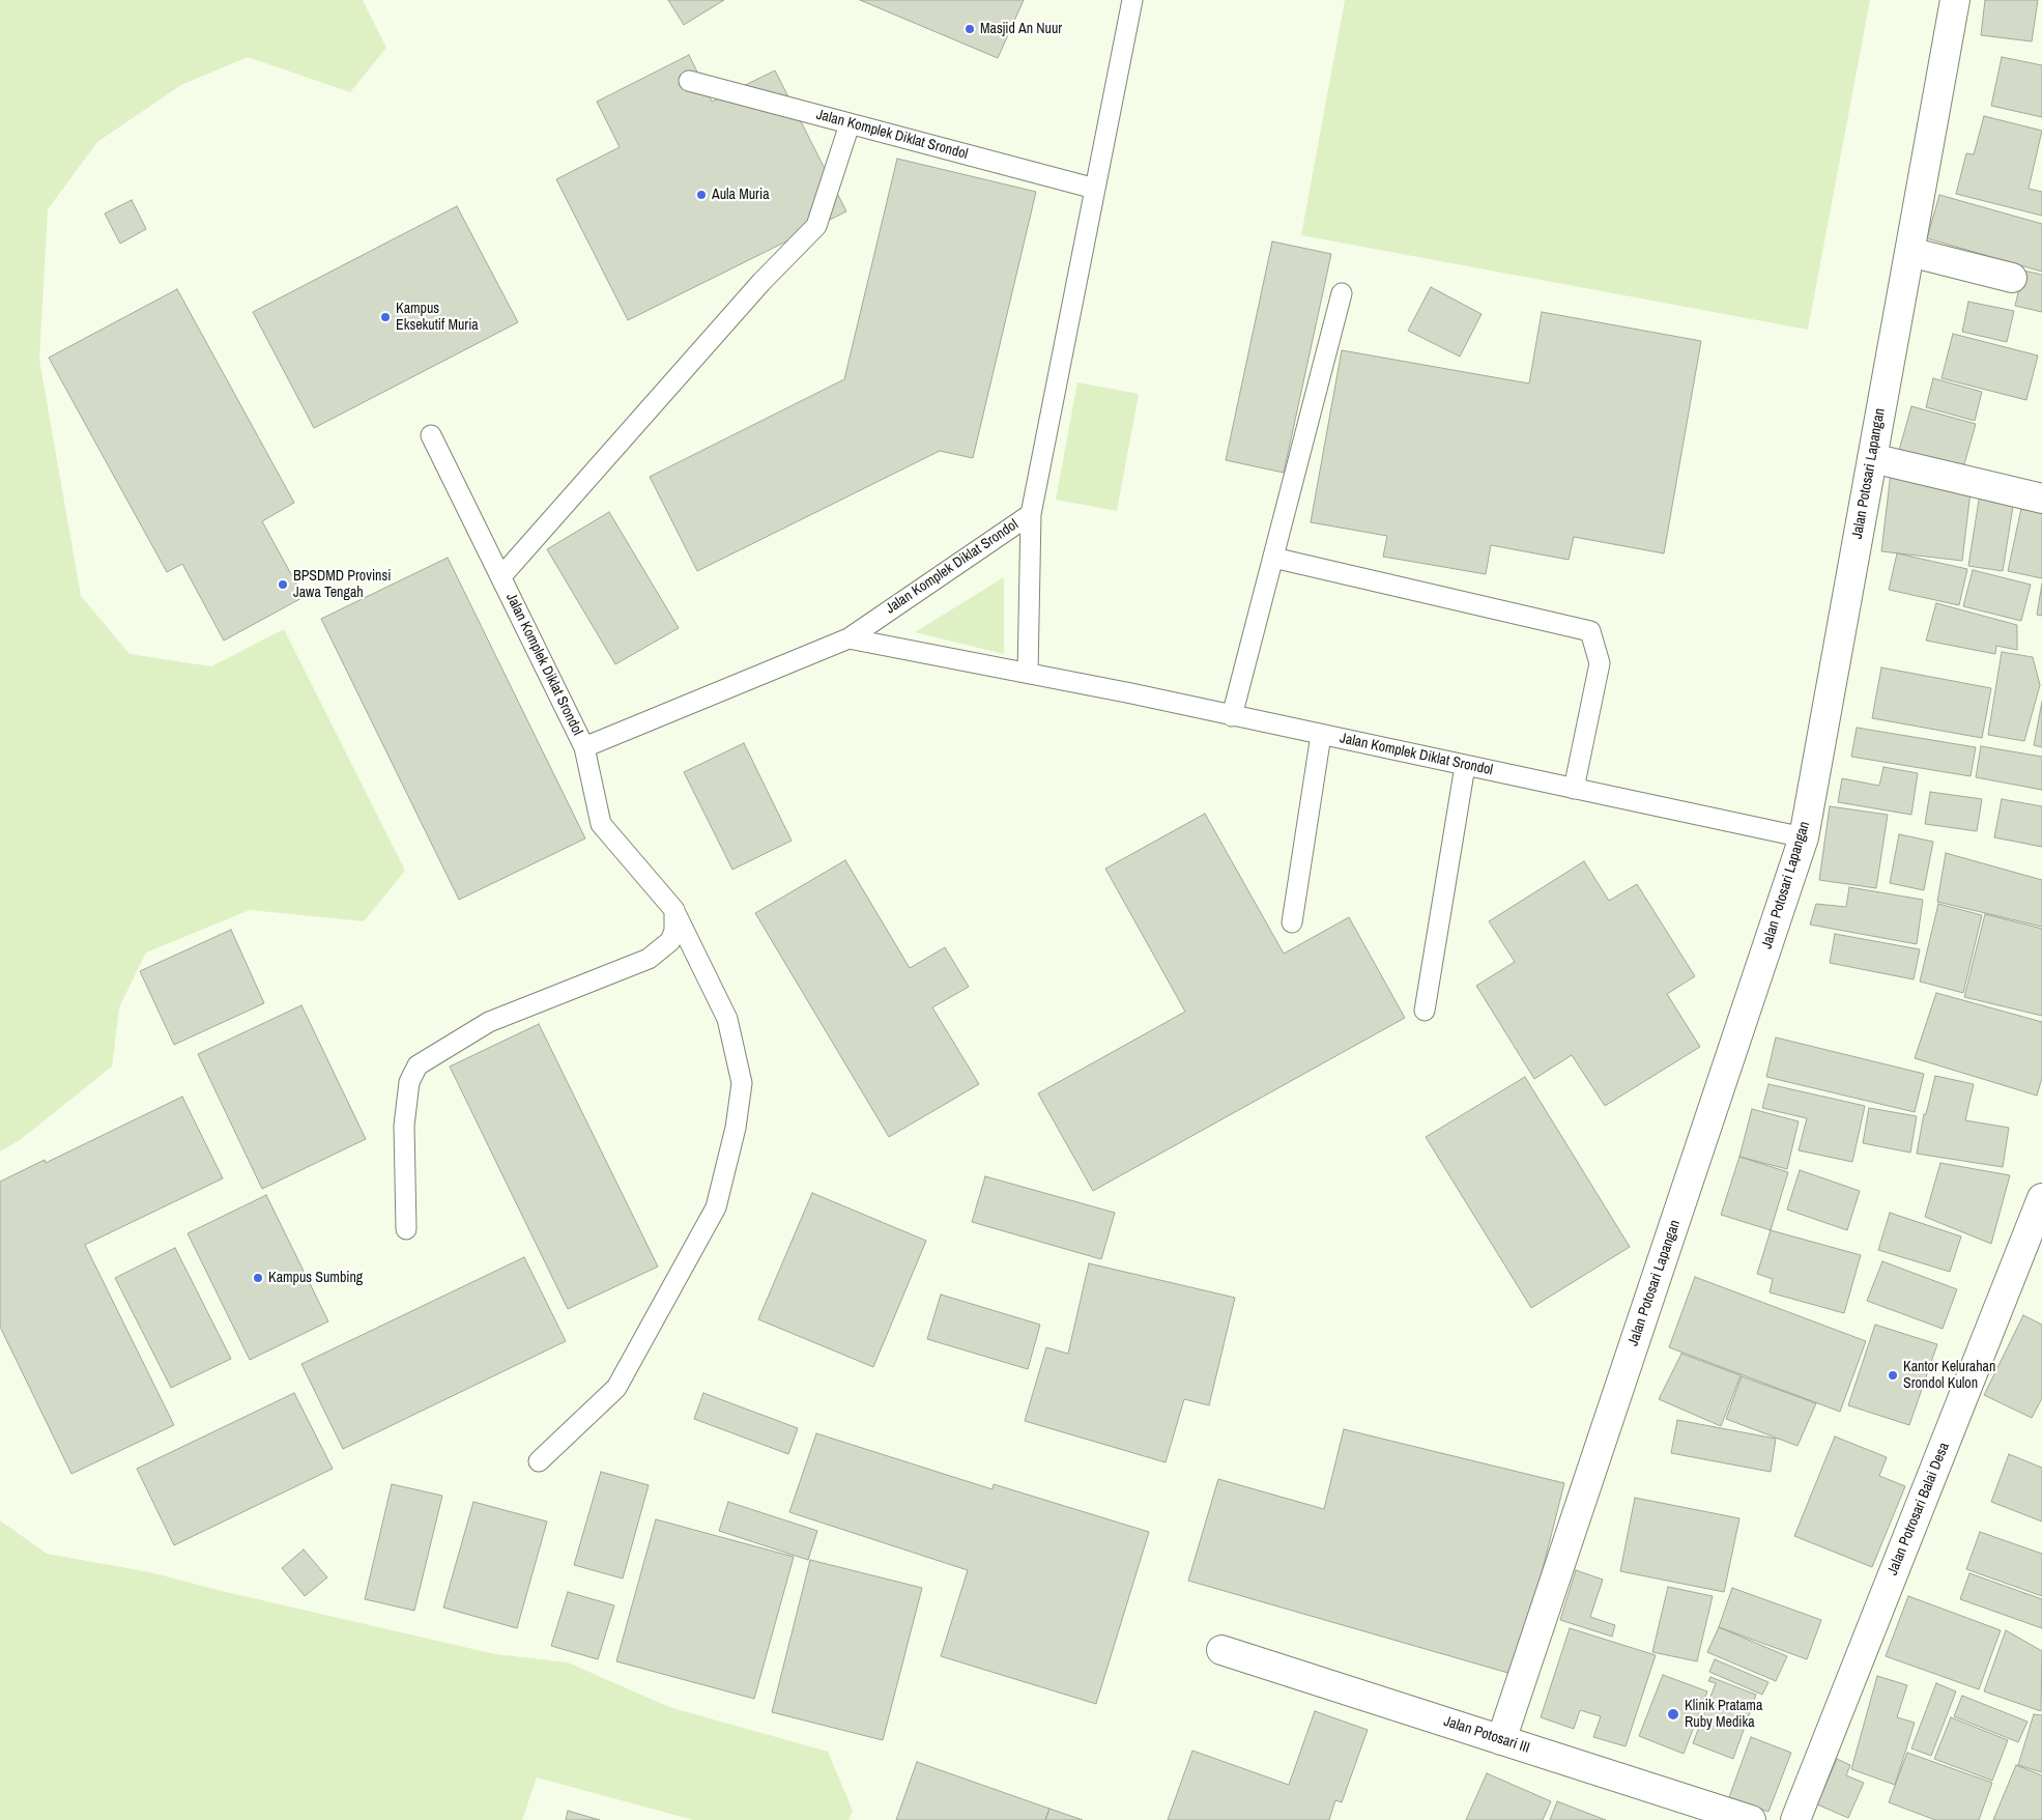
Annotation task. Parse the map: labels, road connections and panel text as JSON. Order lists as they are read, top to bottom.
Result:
{
  "streets": {
    "street": ["Jalan Potosari Lapangan", "Jalan Potrosari Balai Desa", "Jalan Potosari III"],
    "lane": ["Jalan Komplek Diklat Srondol"]
  },
  "crossings": [
    ["Jalan Komplek Diklat Srondol", "Jalan Potosari Lapangan"],
    ["Jalan Potosari Lapangan", "Jalan Potosari III"]
  ],
  "places": [
    "Masjid An Nuur",
    "Aula Muria",
    "Kampus Eksekutif Muria",
    "BPSDMD Provinsi Jawa Tengah",
    "Kampus Sumbing",
    "Kantor Kelurahan Srondol Kulon",
    "Klinik Pratama Ruby Medika"
  ]
}
